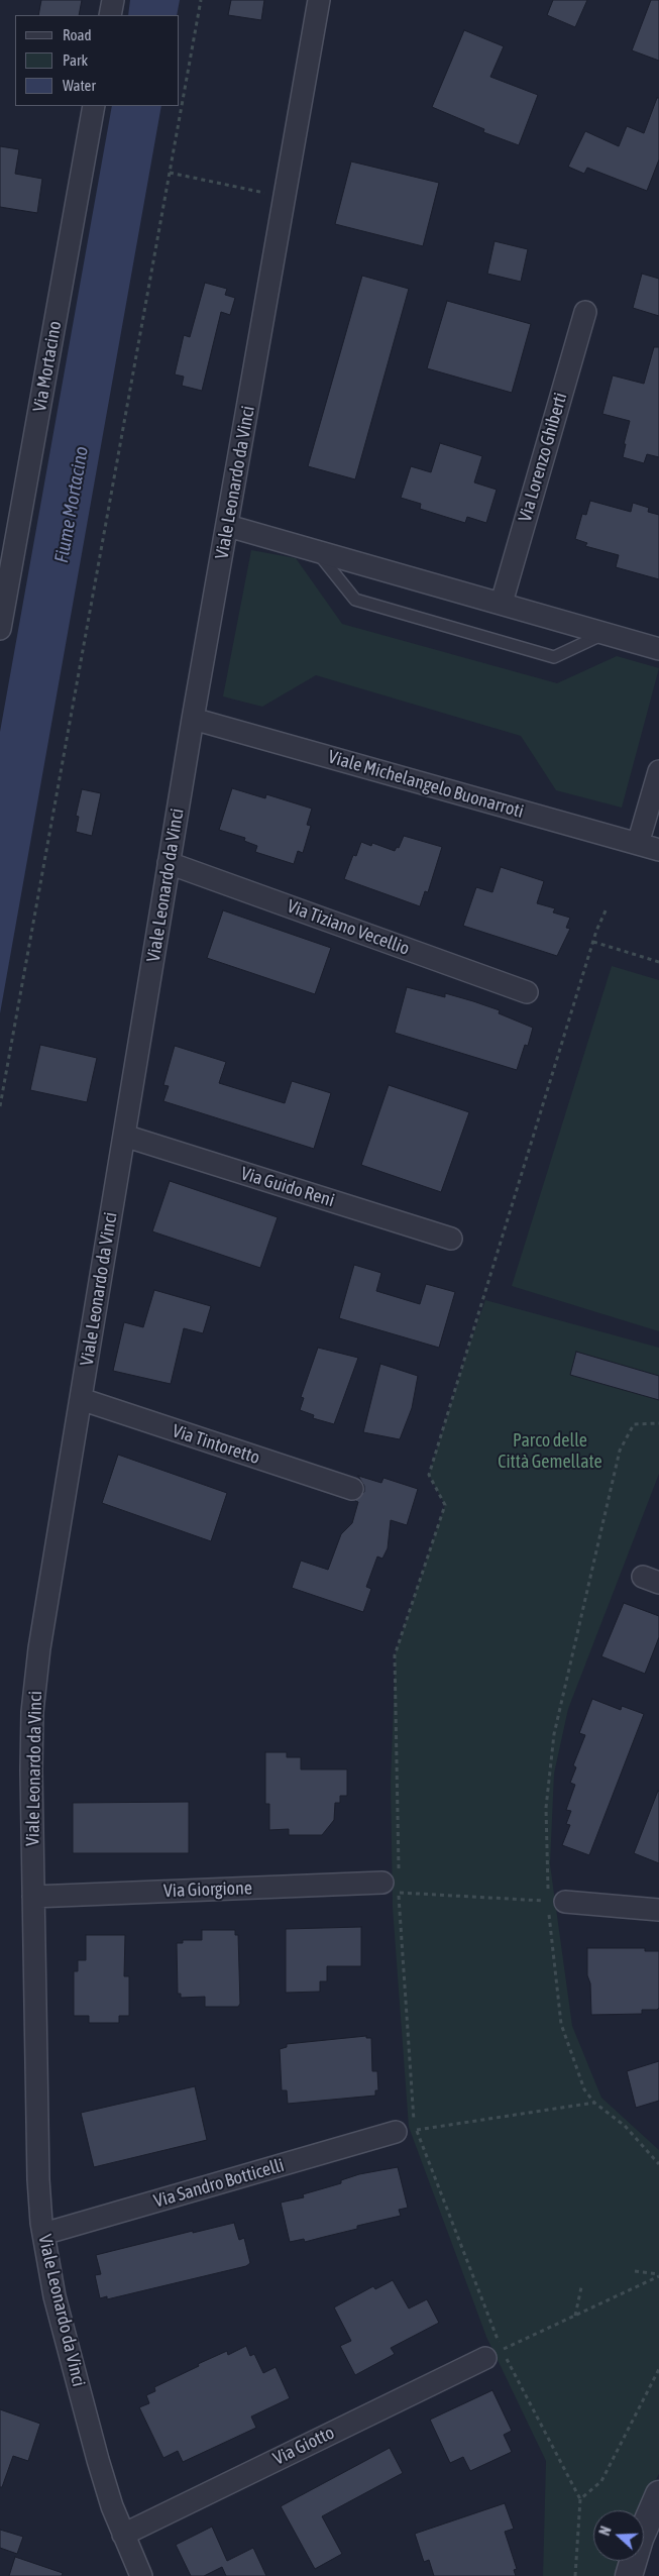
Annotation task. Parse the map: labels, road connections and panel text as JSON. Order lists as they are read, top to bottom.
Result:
{
  "streets": {
    "street": [
      "Via Mortacino",
      "Via Lorenzo Ghiberti",
      "Viale Leonardo da Vinci",
      "Viale Michelangelo Buonarroti",
      "Via Tiziano Vecellio",
      "Via Guido Reni",
      "Via Tintoretto",
      "Via Giorgione",
      "Via Sandro Botticelli",
      "Via Giotto"
    ]
  },
  "crossings": [
    ["Viale Leonardo da Vinci", "Viale Michelangelo Buonarroti"],
    ["Viale Leonardo da Vinci", "Via Tiziano Vecellio"],
    ["Viale Leonardo da Vinci", "Via Guido Reni"],
    ["Viale Leonardo da Vinci", "Via Tintoretto"],
    ["Viale Leonardo da Vinci", "Via Giorgione"],
    ["Viale Leonardo da Vinci", "Via Sandro Botticelli"],
    ["Viale Leonardo da Vinci", "Via Giotto"]
  ],
  "water": ["Fiume Mortacino"],
  "parks": ["Parco delle Città Gemellate"],
  "legend": ["Road", "Park", "Water"],
  "north": "left"
}
